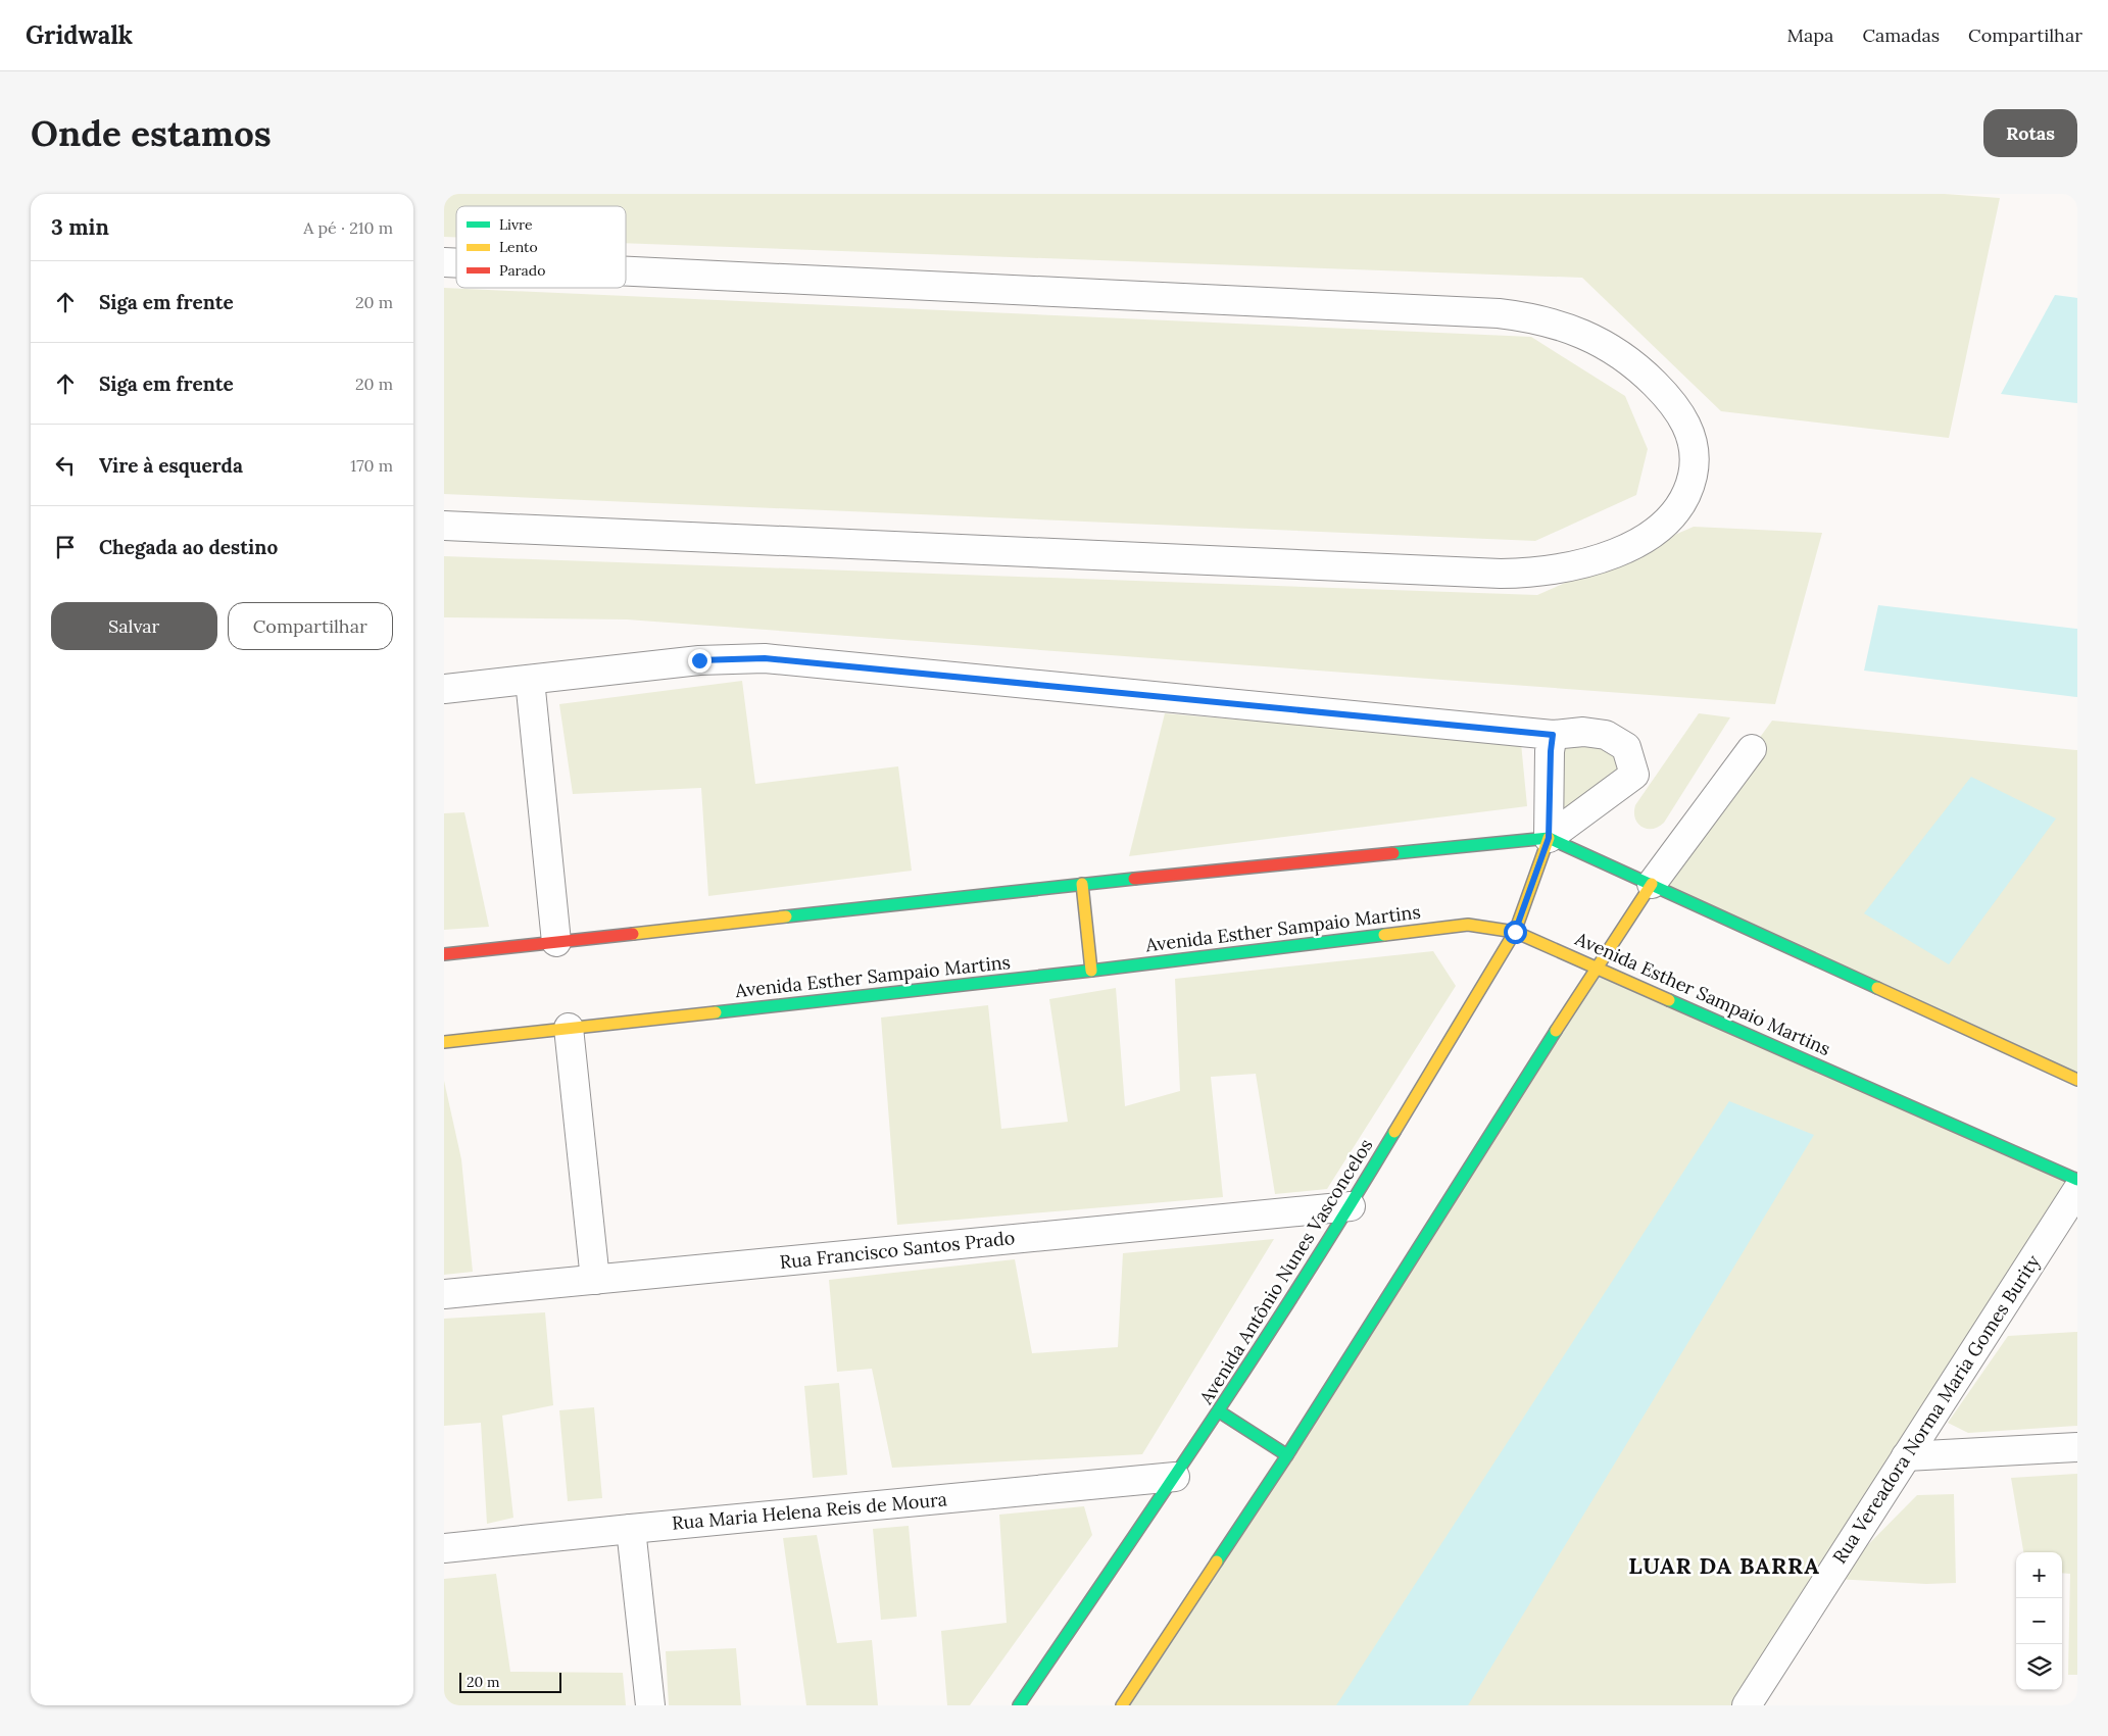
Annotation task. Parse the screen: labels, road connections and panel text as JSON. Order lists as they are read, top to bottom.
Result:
{
  "streets": {
    "street": [
      "Avenida Esther Sampaio Martins",
      "Rua Francisco Santos Prado",
      "Avenida Antônio Nunes Vasconcelos",
      "Rua Vereadora Norma Maria Gomes Burity",
      "Rua Maria Helena Reis de Moura"
    ]
  },
  "crossings": [
    ["Avenida Esther Sampaio Martins", "Avenida Antônio Nunes Vasconcelos"],
    ["Rua Francisco Santos Prado", "Avenida Antônio Nunes Vasconcelos"],
    ["Avenida Antônio Nunes Vasconcelos", "Rua Maria Helena Reis de Moura"]
  ],
  "districts": ["LUAR DA BARRA"],
  "legend": ["Livre", "Lento", "Parado"],
  "scale_bar": "20 m",
  "page": {
    "header": "Gridwalk",
    "nav": ["Mapa", "Camadas", "Compartilhar"],
    "buttons": [
      "Rotas",
      ["Salvar", "Compartilhar"]
    ],
    "title": "Onde estamos",
    "heading": ["3 min", "A pé · 210 m"],
    "list": [
      ["Siga em frente", "20 m"],
      ["Siga em frente", "20 m"],
      ["Vire à esquerda", "170 m"],
      "Chegada ao destino"
    ],
    "map_buttons": ["+", "−"],
    "scale": "20 m"
  }
}
